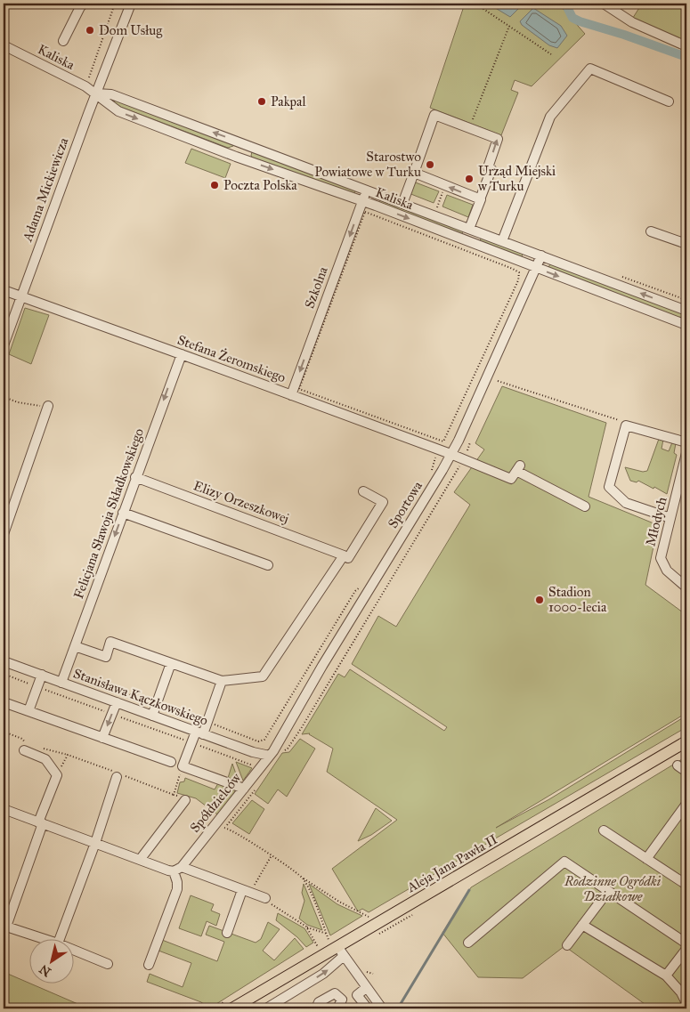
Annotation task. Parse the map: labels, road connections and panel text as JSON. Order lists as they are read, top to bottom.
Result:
{
  "streets": {
    "main road": ["Aleja Jana Pawła II"],
    "street": [
      "Kaliska",
      "Adama Mickiewicza",
      "Szkolna",
      "Stefana Żeromskiego",
      "Elizy Orzeszkowej",
      "Sportowa",
      "Felicjana Sławoja Składkowskiego",
      "Młodych",
      "Stanisława Kączkowskiego",
      "Spółdzielców"
    ]
  },
  "crossings": [
    ["Kaliska", "Adama Mickiewicza"],
    ["Kaliska", "Szkolna"],
    ["Kaliska", "Sportowa"],
    ["Adama Mickiewicza", "Stefana Żeromskiego"],
    ["Szkolna", "Stefana Żeromskiego"],
    ["Stefana Żeromskiego", "Sportowa"],
    ["Stefana Żeromskiego", "Felicjana Sławoja Składkowskiego"],
    ["Elizy Orzeszkowej", "Felicjana Sławoja Składkowskiego"],
    ["Sportowa", "Stanisława Kączkowskiego"],
    ["Sportowa", "Spółdzielców"],
    ["Felicjana Sławoja Składkowskiego", "Stanisława Kączkowskiego"],
    ["Stanisława Kączkowskiego", "Spółdzielców"]
  ],
  "one_way": ["Szkolna", "Felicjana Sławoja Składkowskiego"],
  "parks": ["Rodzinne Ogródki Działkowe"],
  "places": [
    "Dom Usług",
    "Pakpal",
    "Starostwo Powiatowe w Turku",
    "Urząd Miejski w Turku",
    "Poczta Polska",
    "Stadion 1000-lecia"
  ],
  "north": "bottom left"
}
